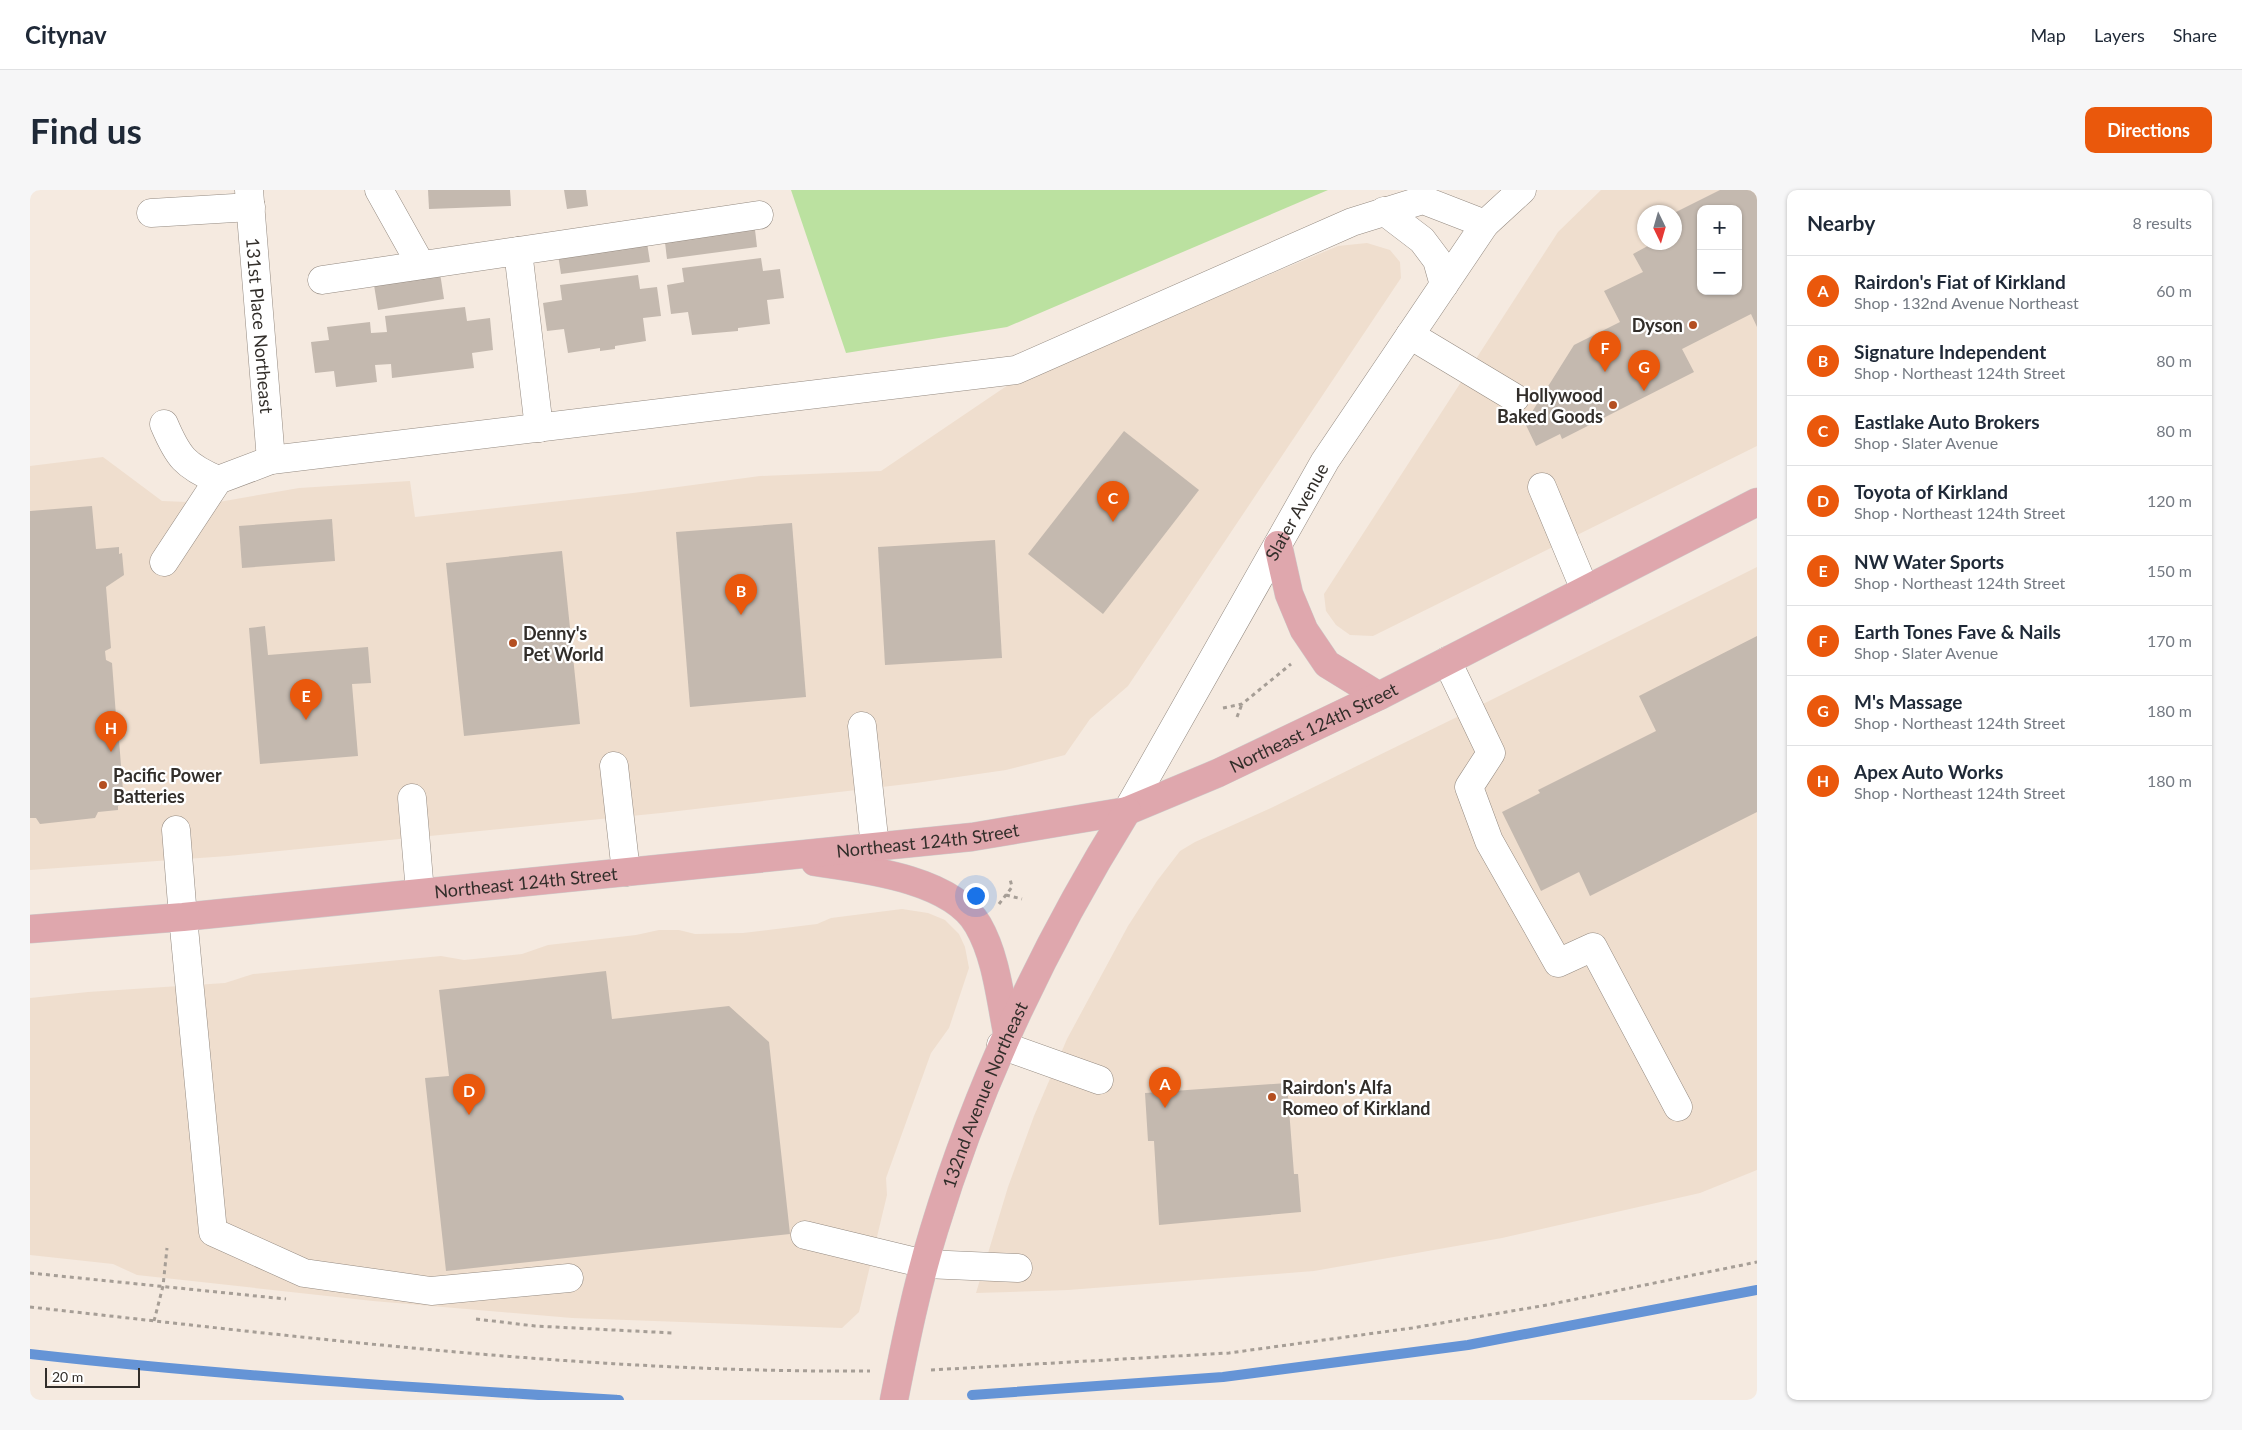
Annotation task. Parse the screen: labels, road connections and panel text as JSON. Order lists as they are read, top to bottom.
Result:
{
  "streets": {
    "main road": ["Northeast 124th Street", "132nd Avenue Northeast"],
    "street": ["131st Place Northeast", "Slater Avenue"]
  },
  "crossings": [
    ["Slater Avenue", "Northeast 124th Street"],
    ["Slater Avenue", "132nd Avenue Northeast"],
    ["Northeast 124th Street", "132nd Avenue Northeast"]
  ],
  "places": [
    "Dyson",
    "Hollywood Baked Goods",
    "Denny's Pet World",
    "Pacific Power Batteries",
    "Rairdon's Alfa Romeo of Kirkland"
  ],
  "scale_bar": "20 m",
  "north": "bottom",
  "page": {
    "header": "Citynav",
    "nav": ["Map", "Layers", "Share"],
    "buttons": "Directions",
    "title": "Find us",
    "heading": ["Nearby", "8 results"],
    "map_buttons": ["+", "−"],
    "list": [
      {
        "mark": "A",
        "name": "Rairdon's Fiat of Kirkland",
        "note": "Shop · 132nd Avenue Northeast",
        "value": "60 m"
      },
      {
        "mark": "B",
        "name": "Signature Independent",
        "note": "Shop · Northeast 124th Street",
        "value": "80 m"
      },
      {
        "mark": "C",
        "name": "Eastlake Auto Brokers",
        "note": "Shop · Slater Avenue",
        "value": "80 m"
      },
      {
        "mark": "D",
        "name": "Toyota of Kirkland",
        "note": "Shop · Northeast 124th Street",
        "value": "120 m"
      },
      {
        "mark": "E",
        "name": "NW Water Sports",
        "note": "Shop · Northeast 124th Street",
        "value": "150 m"
      },
      {
        "mark": "F",
        "name": "Earth Tones Fave & Nails",
        "note": "Shop · Slater Avenue",
        "value": "170 m"
      },
      {
        "mark": "G",
        "name": "M's Massage",
        "note": "Shop · Northeast 124th Street",
        "value": "180 m"
      },
      {
        "mark": "H",
        "name": "Apex Auto Works",
        "note": "Shop · Northeast 124th Street",
        "value": "180 m"
      }
    ],
    "pins": [
      "F",
      "G",
      "C",
      "B",
      "E",
      "H",
      "A",
      "D"
    ],
    "scale": "20 m"
  }
}
